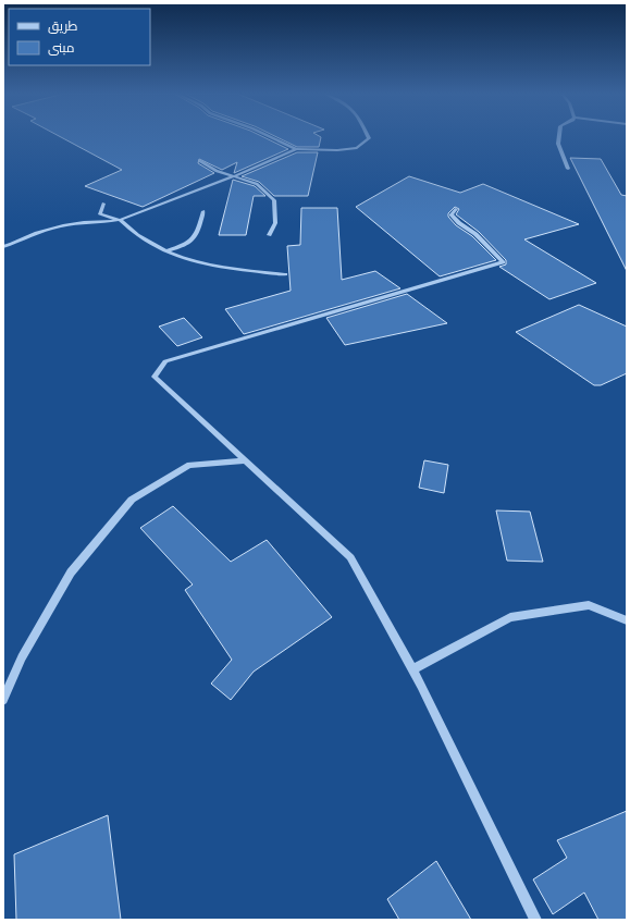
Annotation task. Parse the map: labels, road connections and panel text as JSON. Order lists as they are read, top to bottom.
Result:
{
  "legend": ["طريق", "مبنى"]
}
